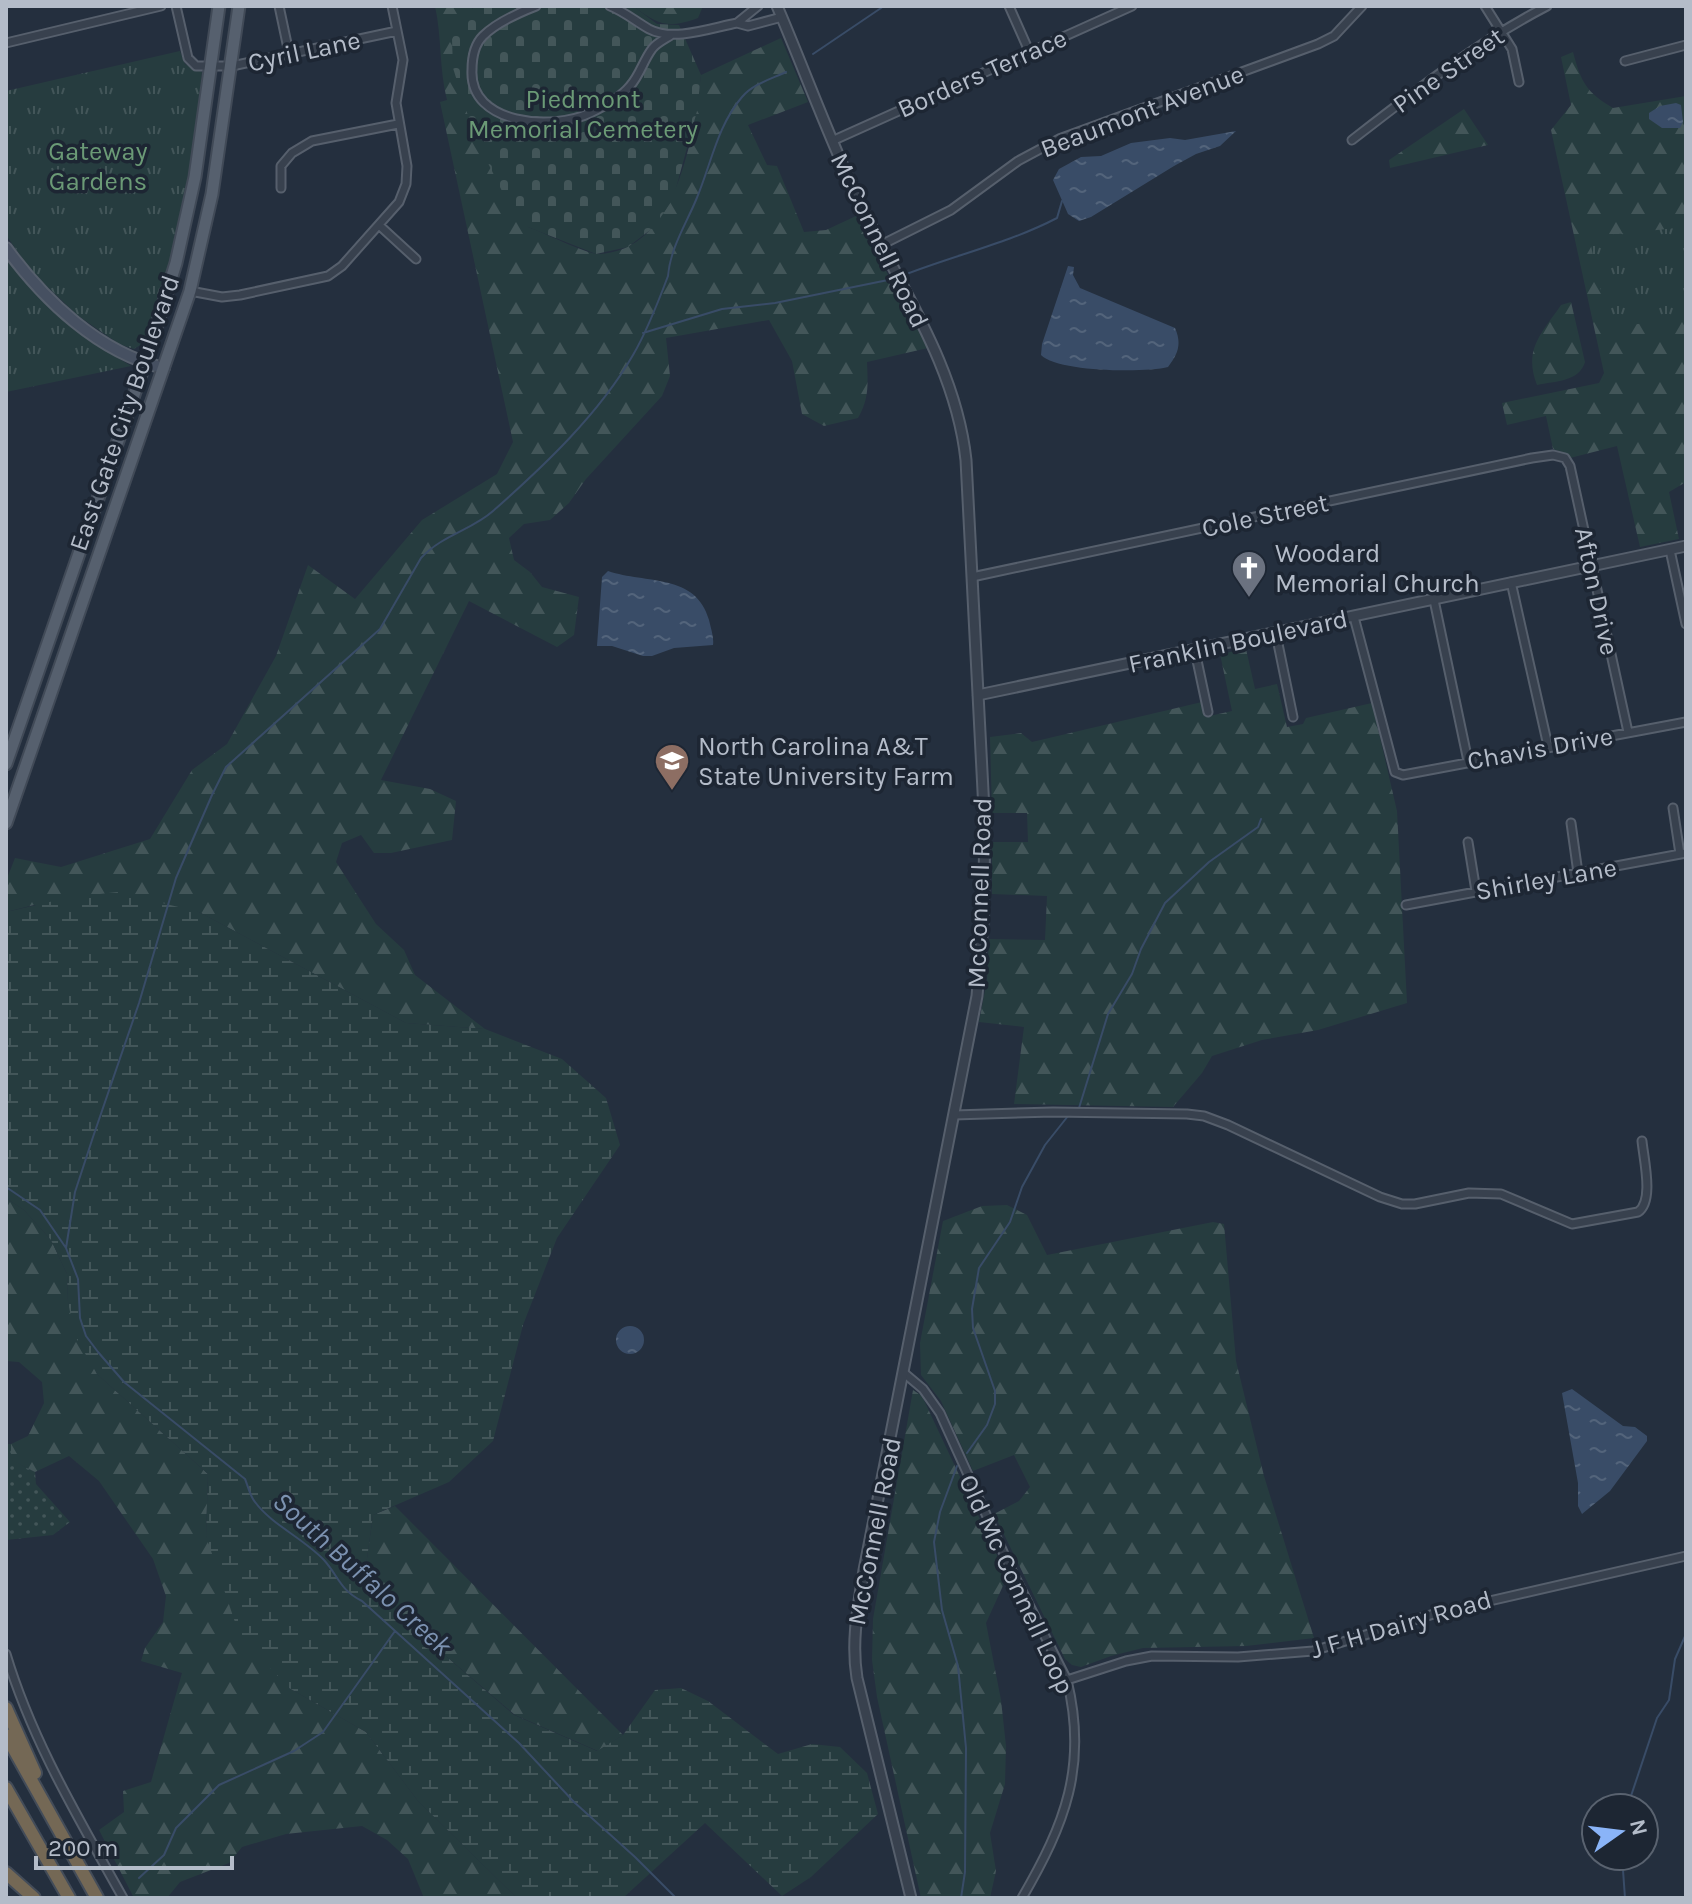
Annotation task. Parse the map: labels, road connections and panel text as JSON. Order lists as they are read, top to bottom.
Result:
{
  "streets": {
    "main road": ["East Gate City Boulevard"],
    "street": [
      "Cyril Lane",
      "Pine Street",
      "Borders Terrace",
      "Beaumont Avenue",
      "McConnell Road",
      "Cole Street",
      "Afton Drive",
      "Franklin Boulevard",
      "Chavis Drive",
      "Shirley Lane",
      "Old Mc Connell Loop",
      "J F H Dairy Road"
    ]
  },
  "crossings": [
    ["Cyril Lane", "East Gate City Boulevard"],
    ["Borders Terrace", "McConnell Road"],
    ["Beaumont Avenue", "McConnell Road"],
    ["McConnell Road", "Cole Street"],
    ["McConnell Road", "Franklin Boulevard"],
    ["McConnell Road", "Old Mc Connell Loop"],
    ["Cole Street", "Afton Drive"],
    ["Afton Drive", "Franklin Boulevard"],
    ["Afton Drive", "Chavis Drive"],
    ["Franklin Boulevard", "Chavis Drive"],
    ["Old Mc Connell Loop", "J F H Dairy Road"]
  ],
  "water": ["South Buffalo Creek"],
  "parks": ["Piedmont Memorial Cemetery", "Gateway Gardens"],
  "places": {
    "church": ["Woodard Memorial Church"],
    "school or university": ["North Carolina A&T State University Farm"]
  },
  "scale_bar": "200 m",
  "north": "right"
}
